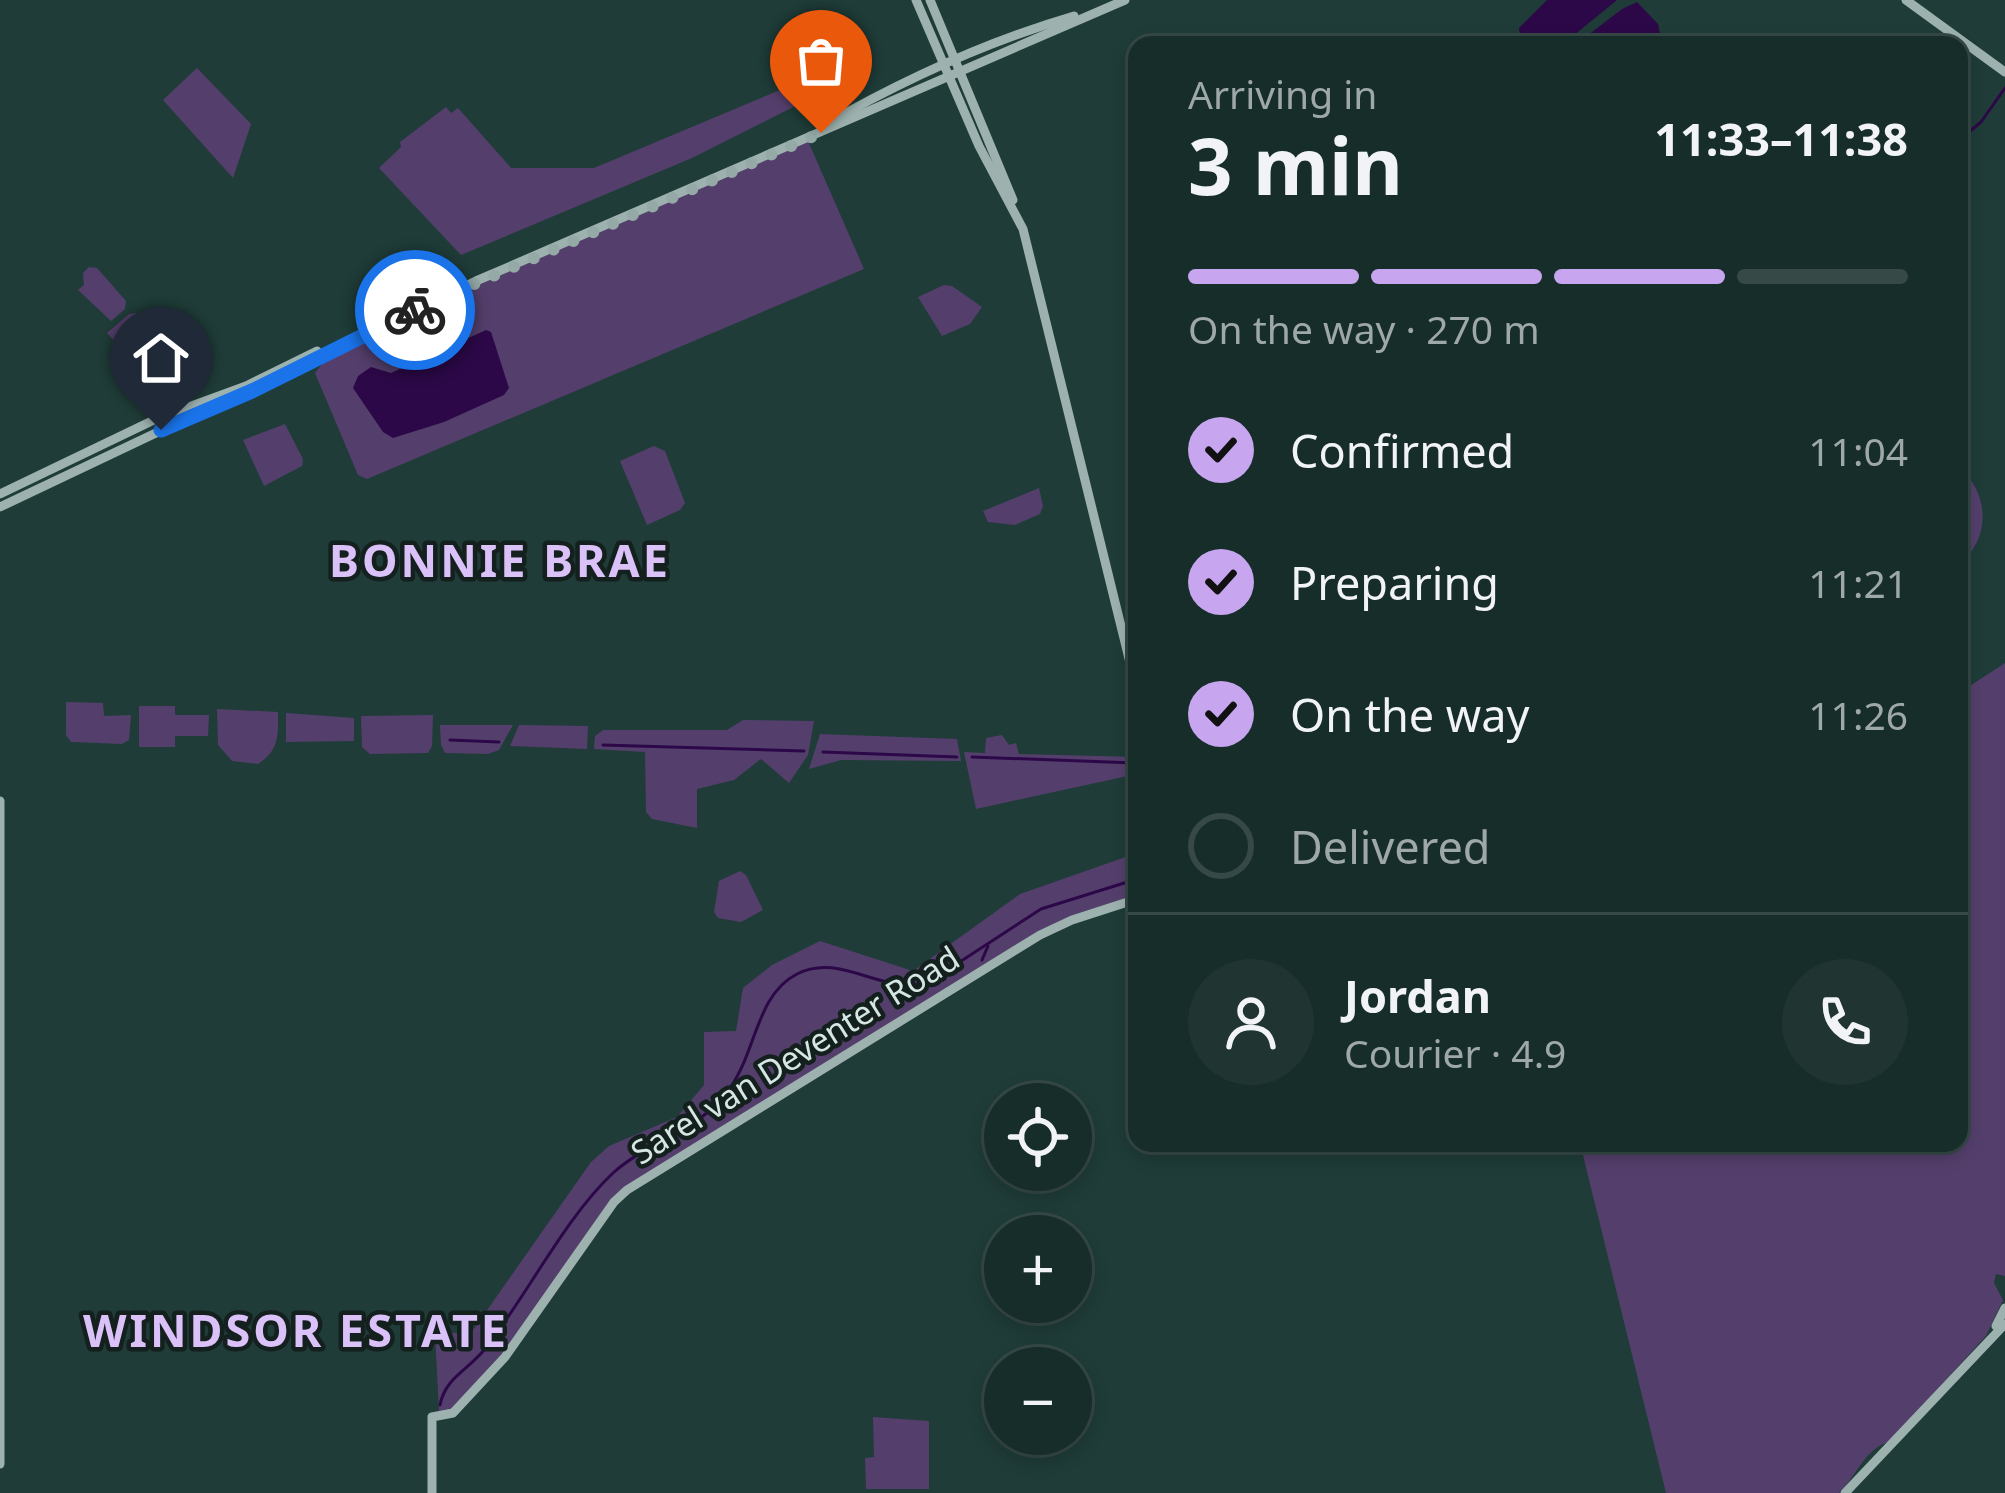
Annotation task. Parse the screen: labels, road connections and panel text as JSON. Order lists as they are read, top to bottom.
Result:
{
  "streets": {
    "main road": ["Sarel van Deventer Road"]
  },
  "districts": ["BONNIE BRAE", "WINDSOR ESTATE"],
  "page": {
    "heading": ["3 min", "Arriving in", "11:33–11:38"],
    "panel": ["Jordan", "Courier · 4.9"],
    "bar": "On the way · 270 m",
    "list": [
      ["Confirmed", "11:04"],
      ["Preparing", "11:21"],
      ["On the way", "11:26"],
      "Delivered"
    ],
    "map_buttons": ["+", "−"]
  }
}
